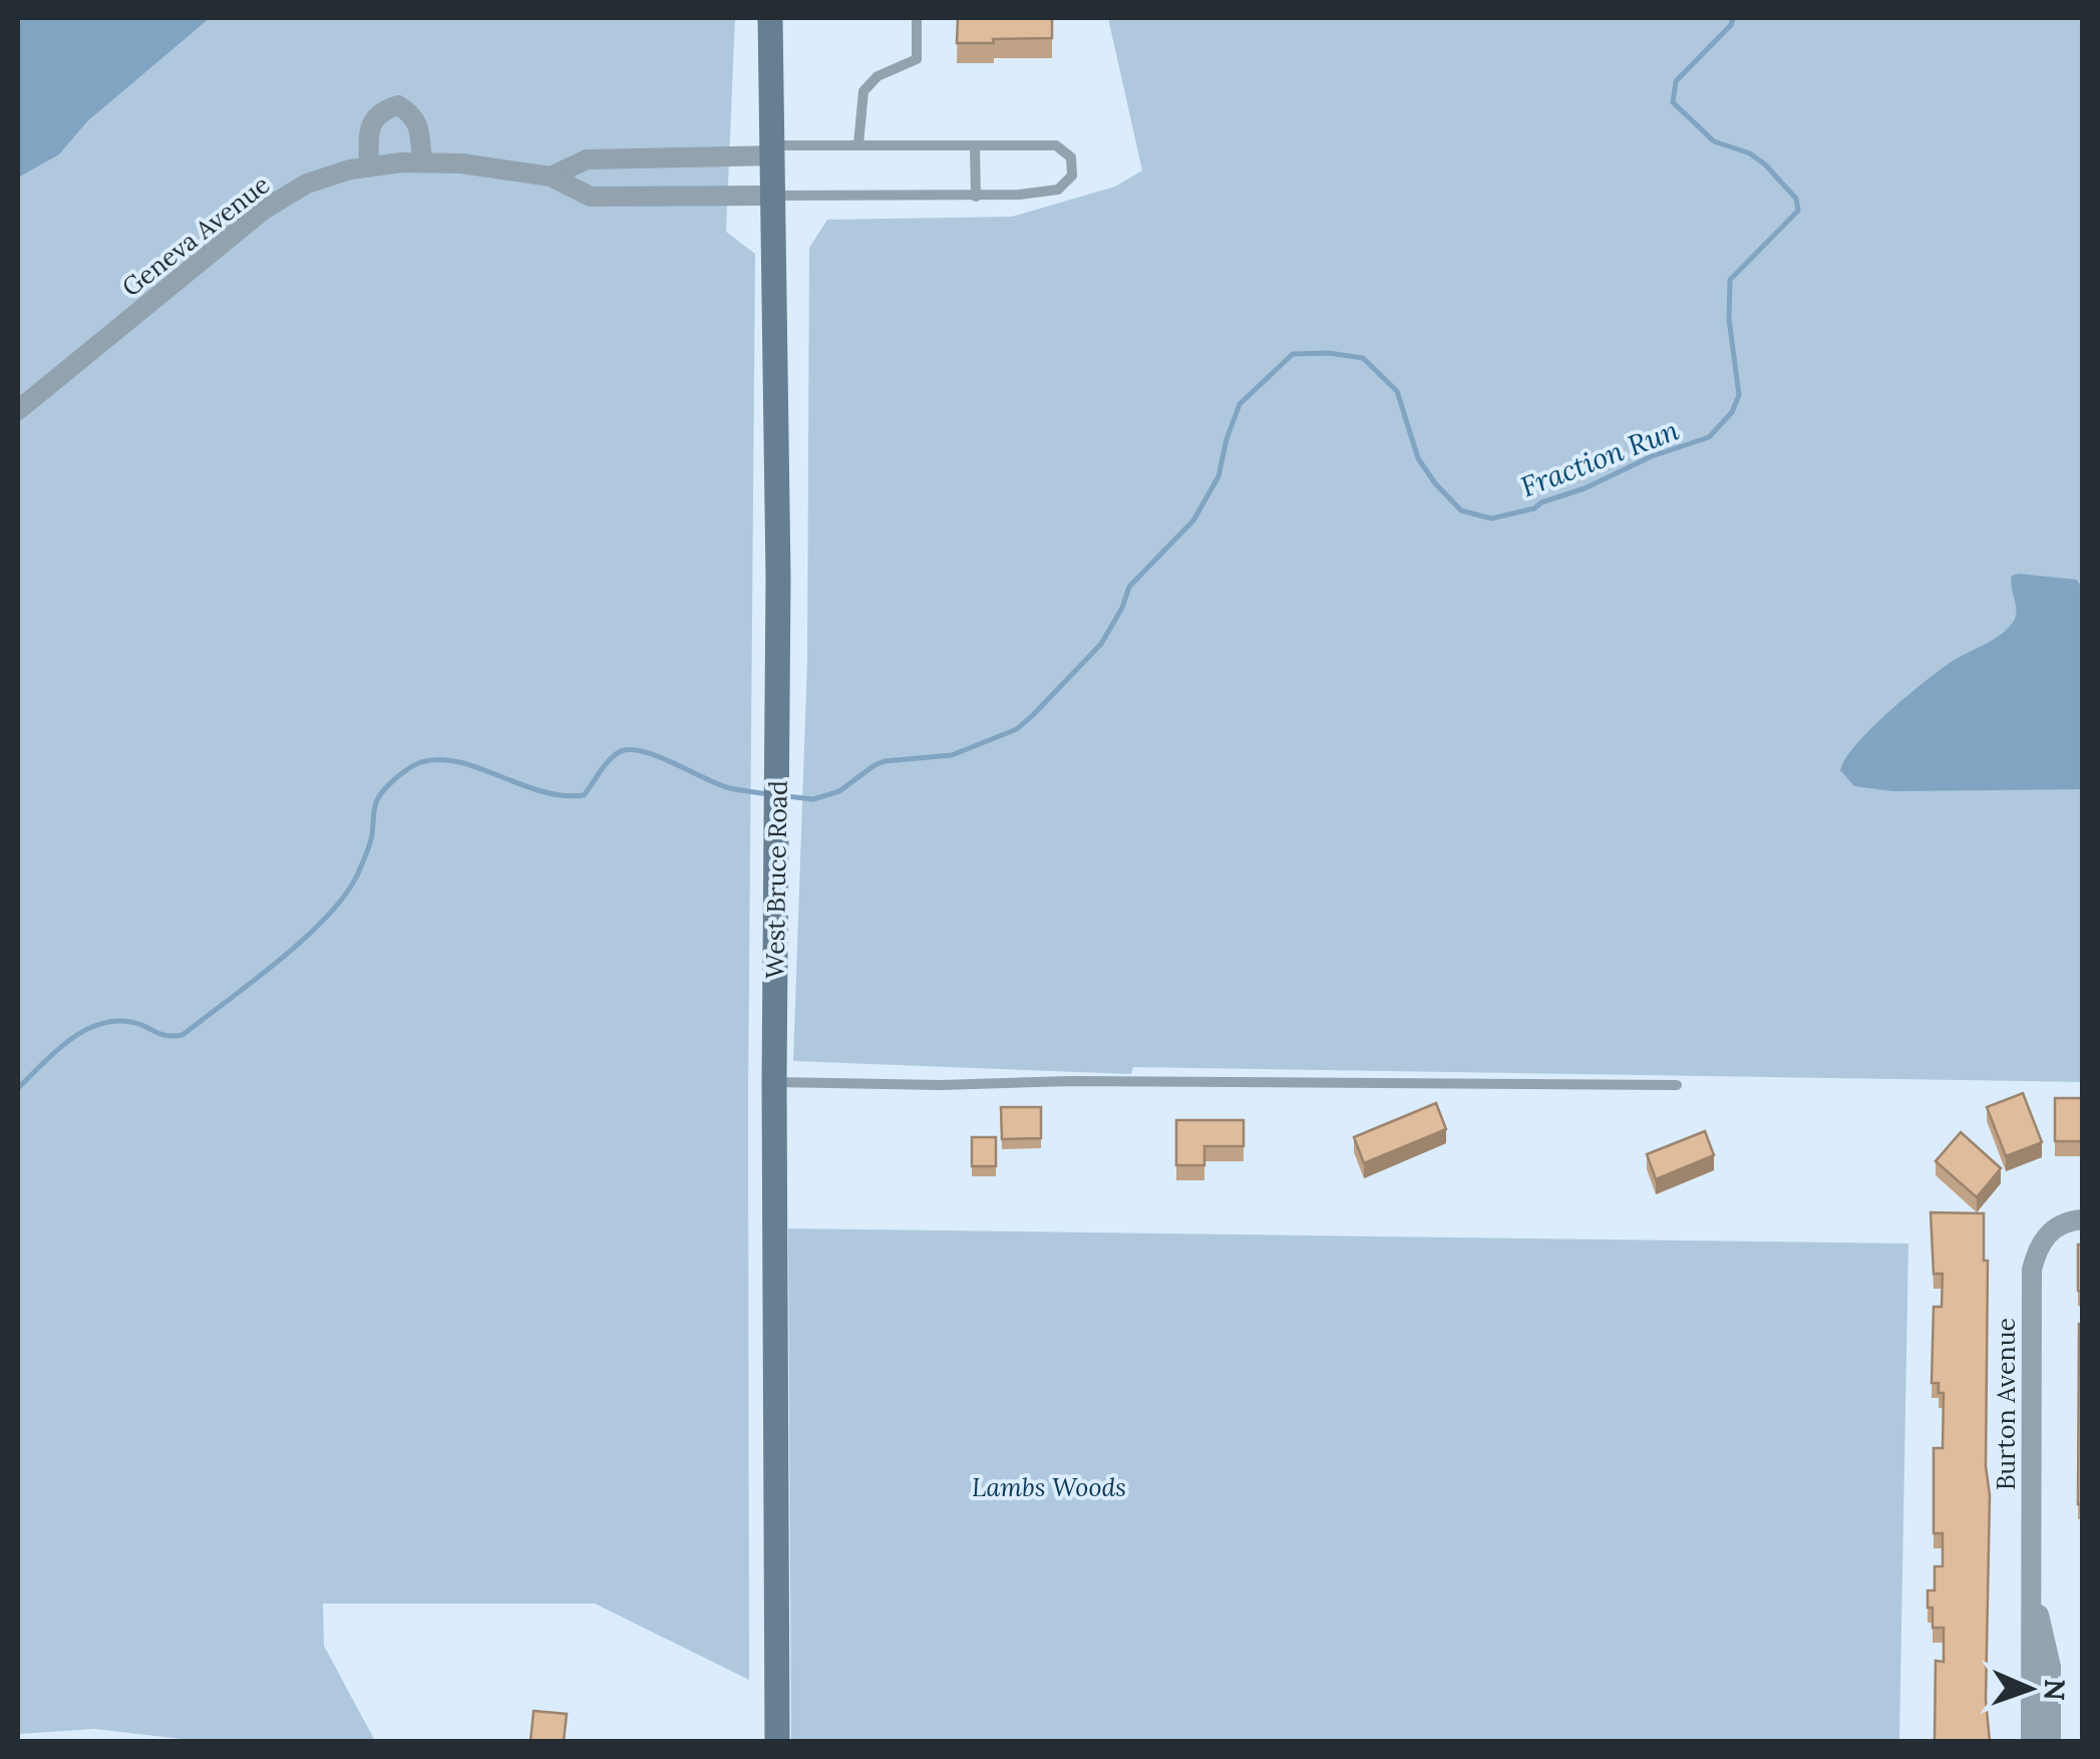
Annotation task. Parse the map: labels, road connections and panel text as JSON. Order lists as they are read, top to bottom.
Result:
{
  "streets": {
    "street": ["Geneva Avenue", "West Bruce Road", "Burton Avenue"]
  },
  "crossings": [
    ["Geneva Avenue", "West Bruce Road"]
  ],
  "water": ["Fraction Run"],
  "parks": ["Lambs Woods"],
  "north": "right"
}
